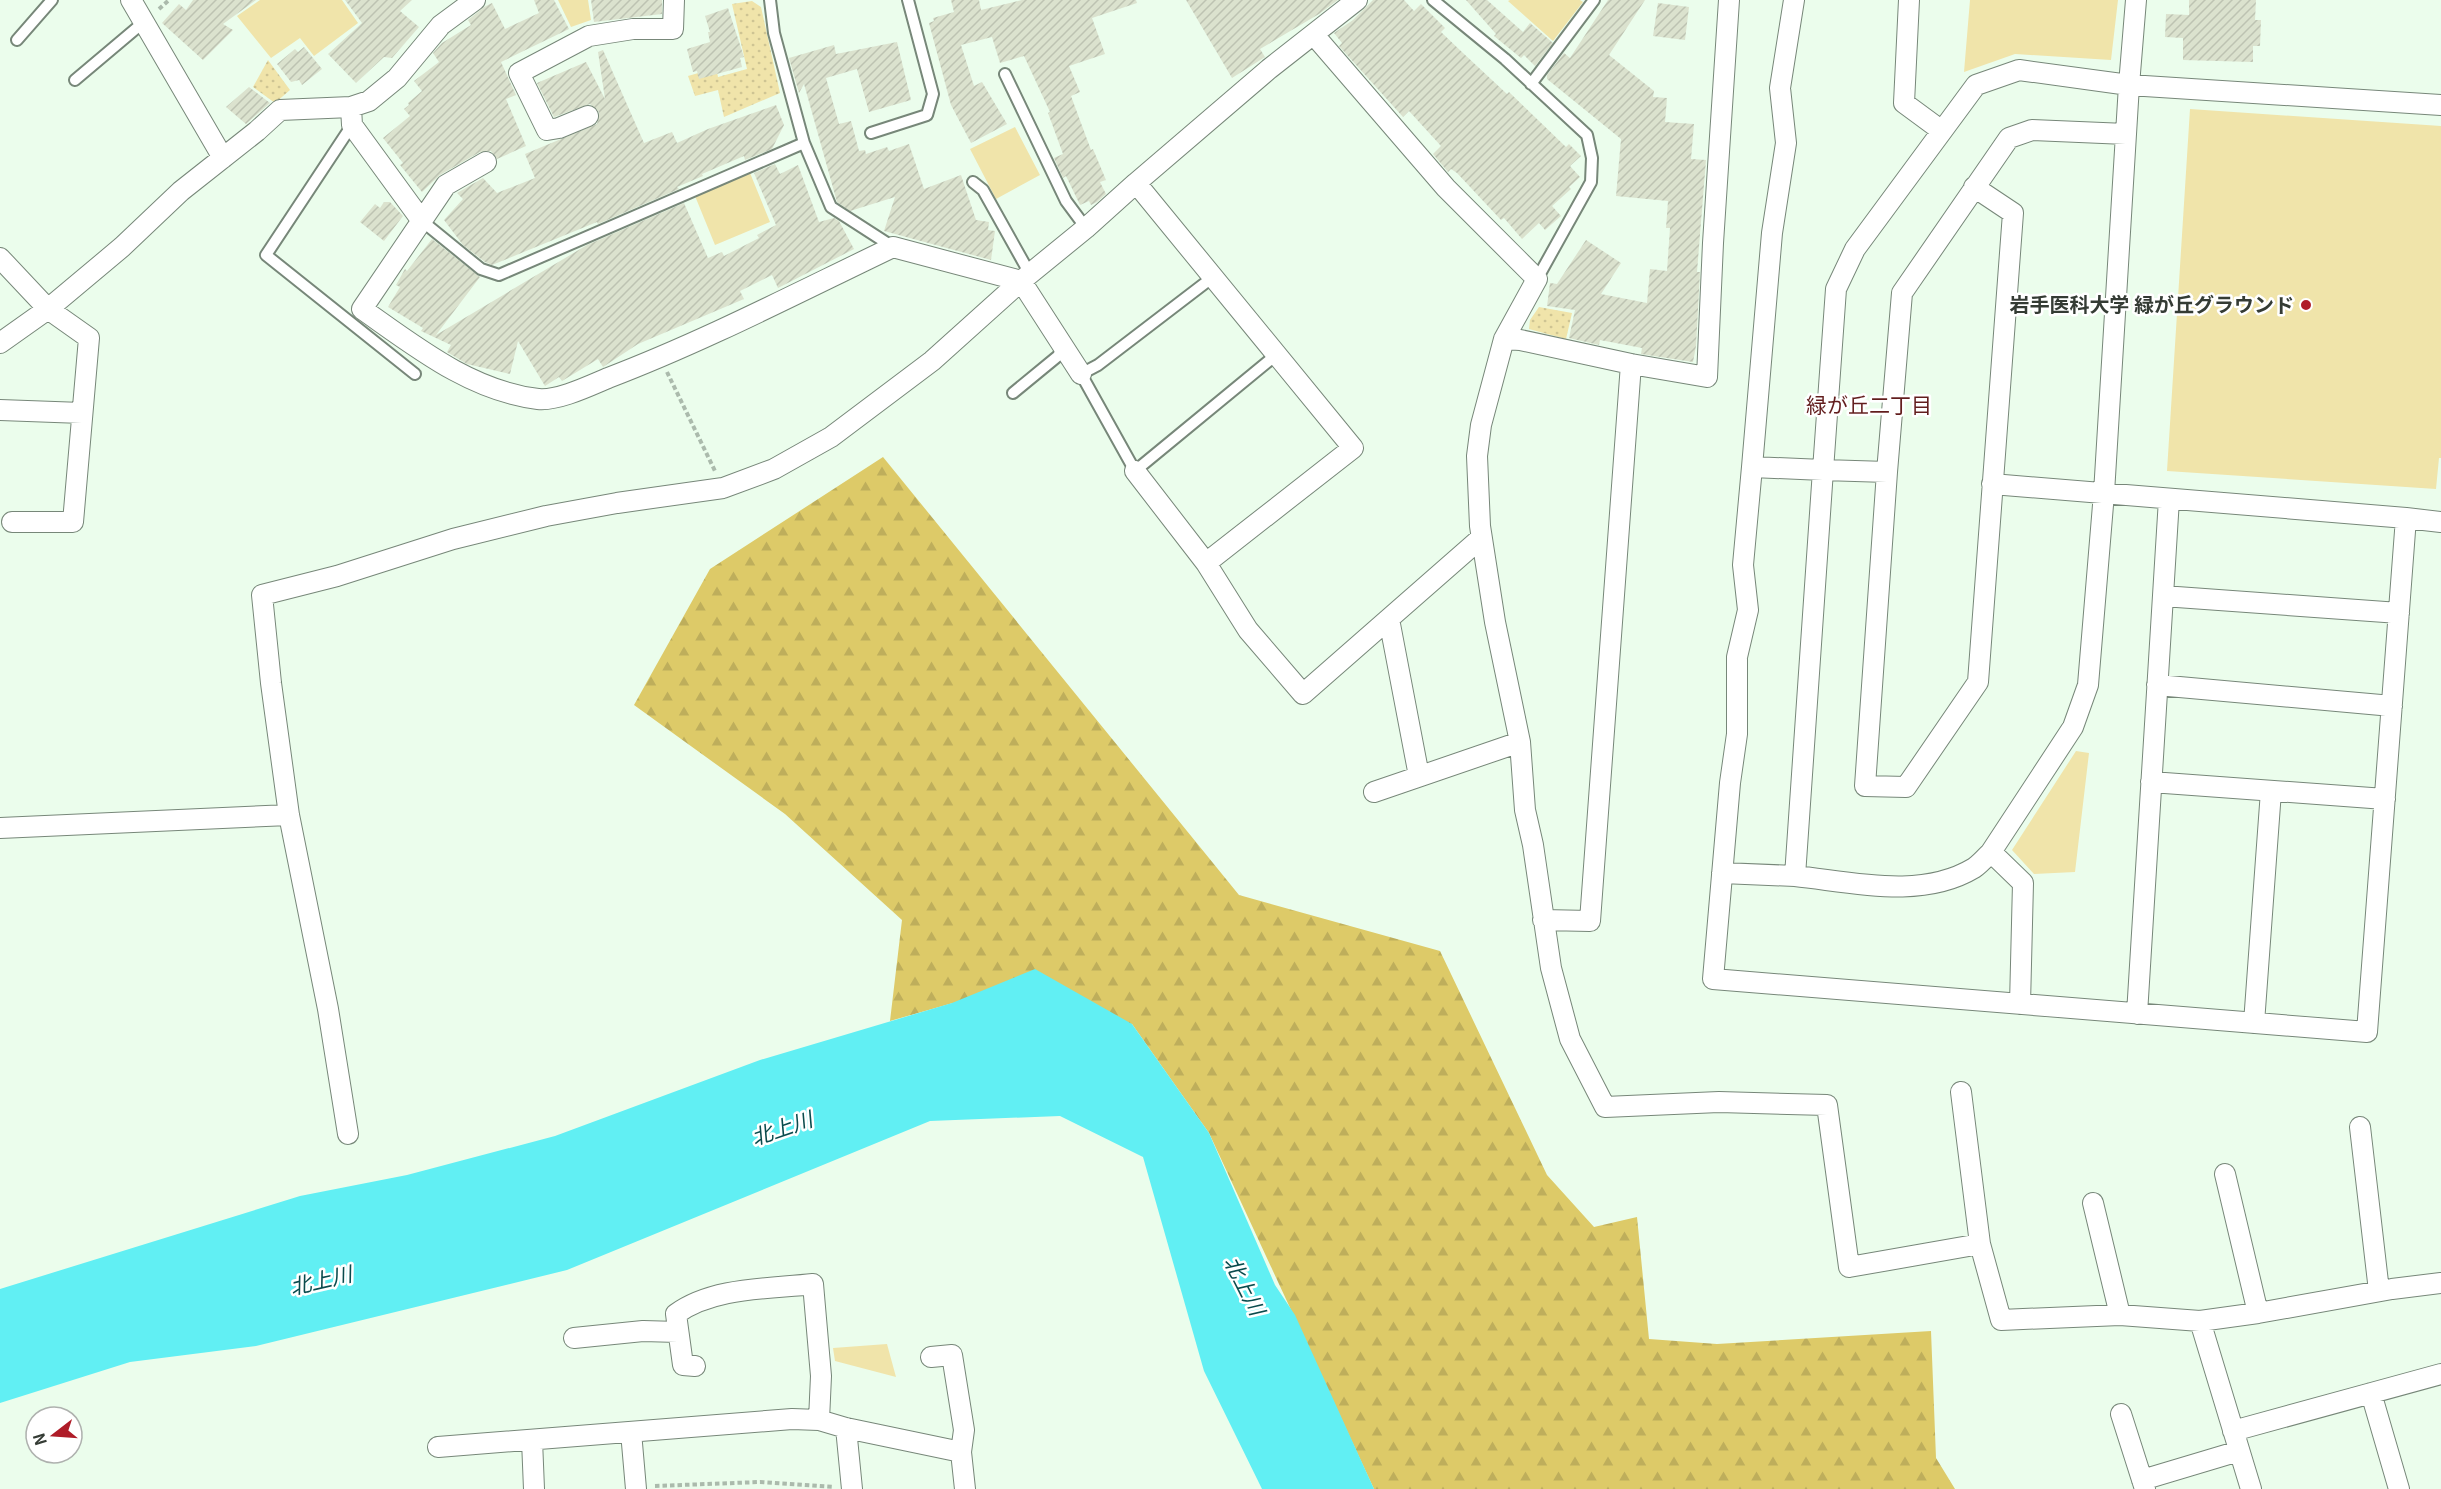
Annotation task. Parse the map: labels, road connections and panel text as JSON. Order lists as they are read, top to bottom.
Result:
{
  "districts": ["緑が丘二丁目"],
  "water": ["北上川"],
  "places": ["岩手医科大学 緑が丘グラウンド"],
  "north": "left"
}
